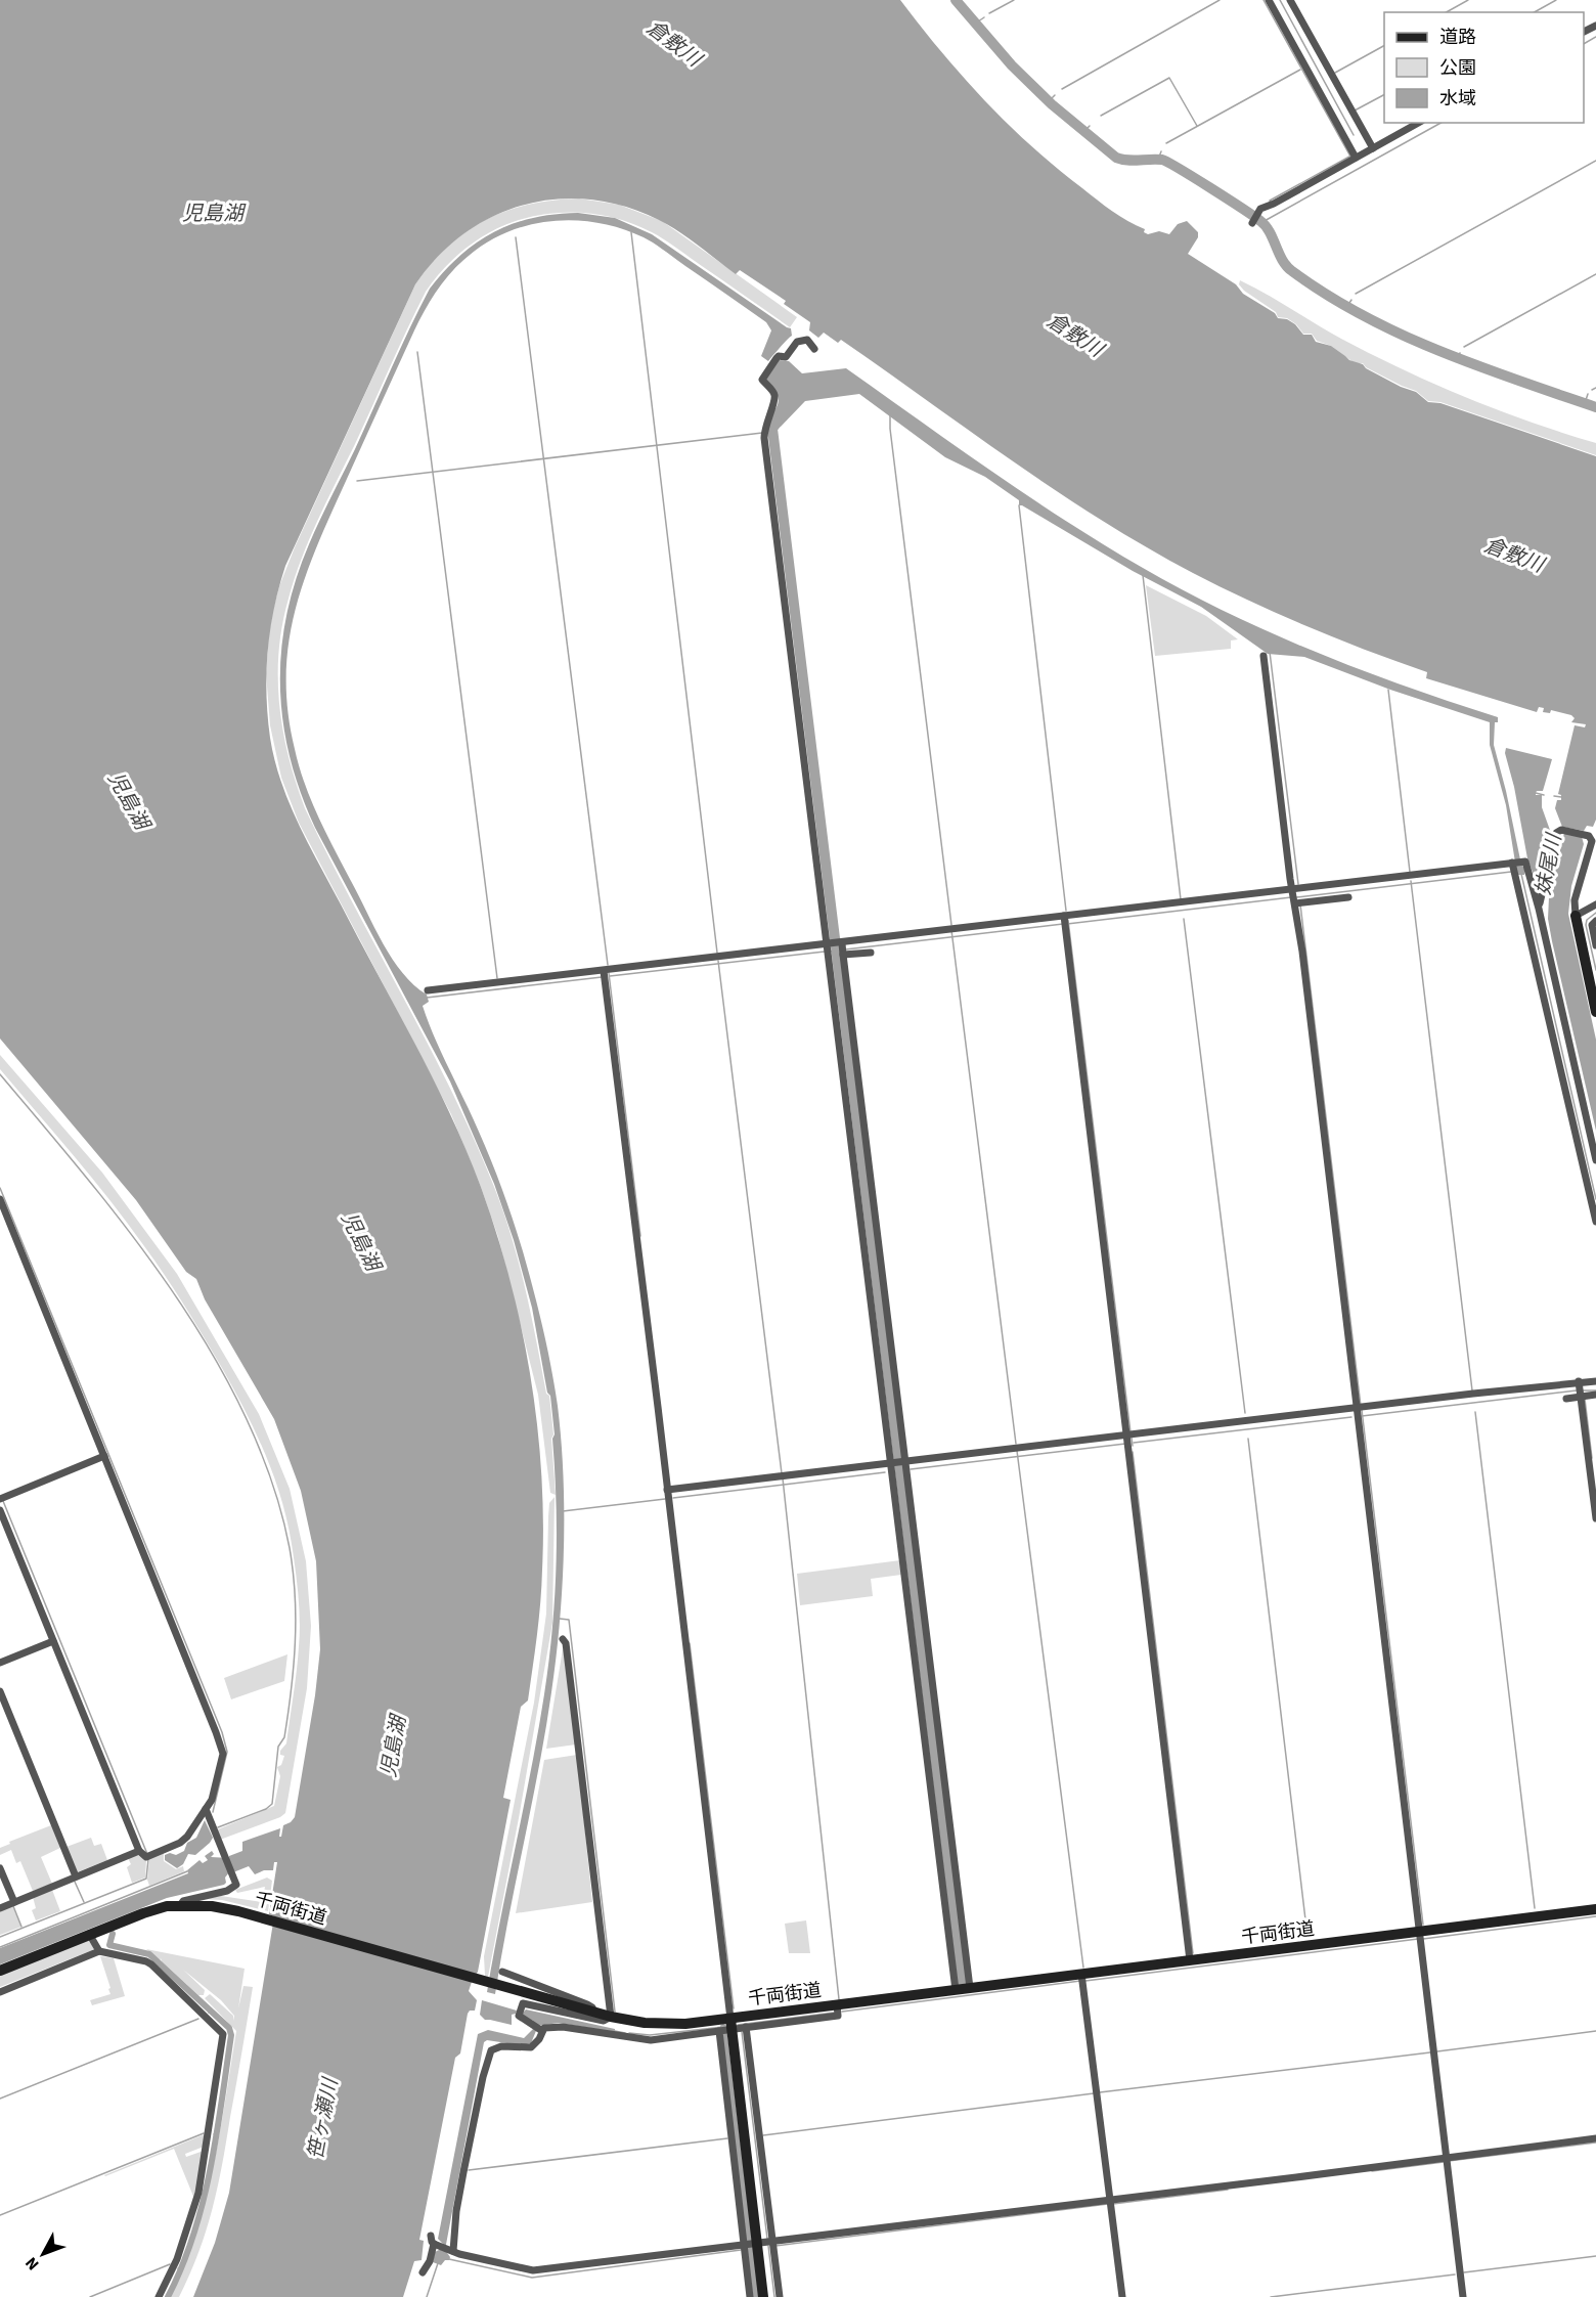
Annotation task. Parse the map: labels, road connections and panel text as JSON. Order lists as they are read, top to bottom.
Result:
{
  "streets": {
    "street": ["千両街道"]
  },
  "water": [
    "倉敷川",
    "児島湖",
    "妹尾川",
    "笹ヶ瀬川"
  ],
  "legend": ["道路", "公園", "水域"],
  "north": "bottom left"
}
